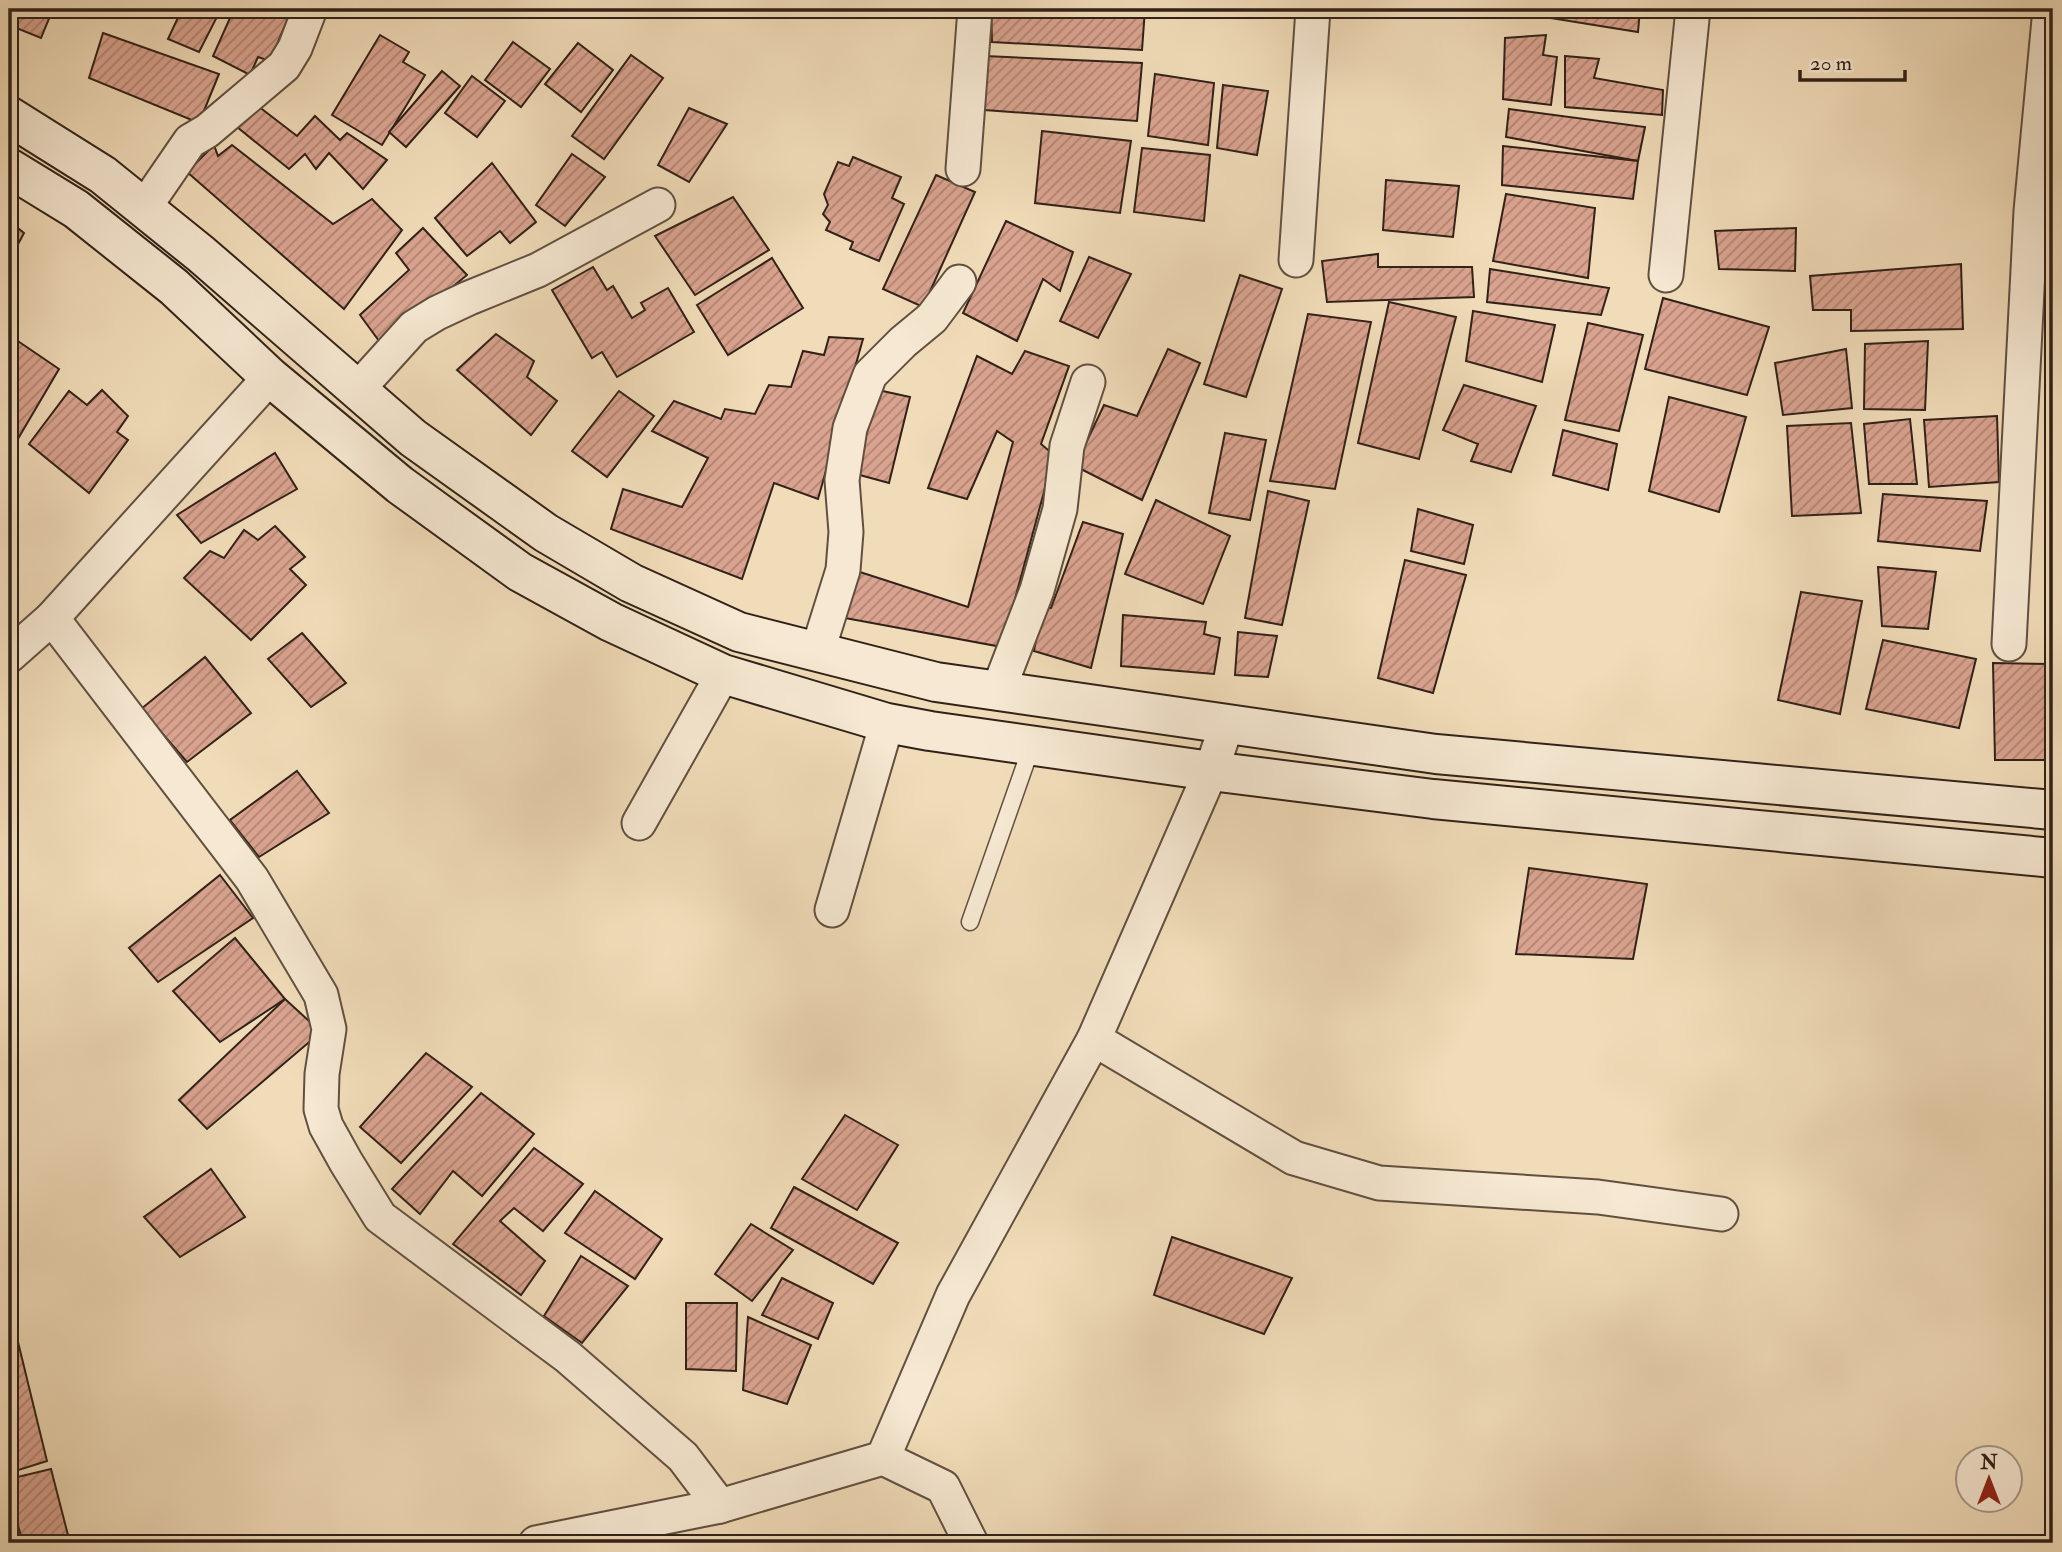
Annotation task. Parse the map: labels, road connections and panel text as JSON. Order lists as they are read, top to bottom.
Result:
{
  "scale_bar": "20 m",
  "north": "top"
}
